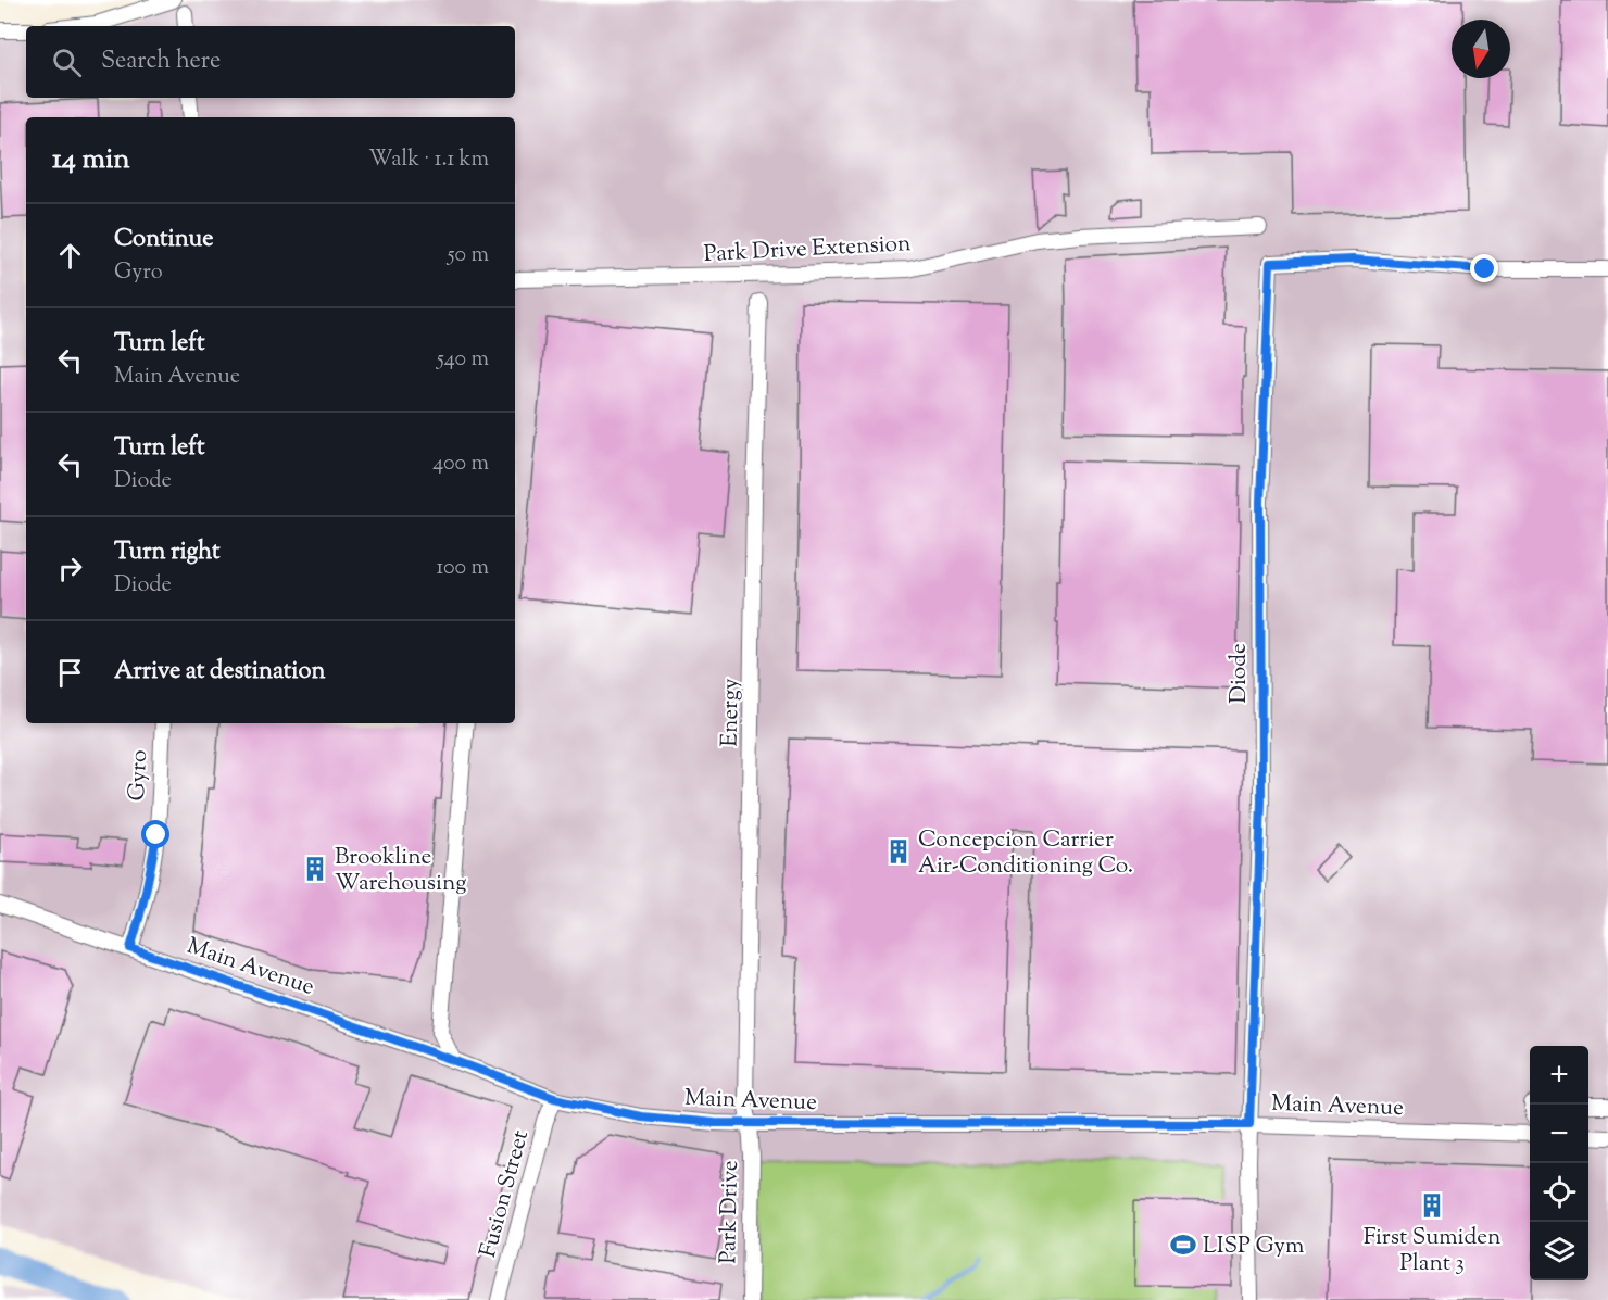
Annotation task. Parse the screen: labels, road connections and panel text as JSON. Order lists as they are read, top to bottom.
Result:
{
  "streets": {
    "street": [
      "Park Drive Extension",
      "Diode",
      "Energy",
      "Gyro",
      "Main Avenue",
      "Fusion Street",
      "Park Drive"
    ]
  },
  "crossings": [
    ["Diode", "Main Avenue"],
    ["Energy", "Main Avenue"],
    ["Energy", "Park Drive"],
    ["Gyro", "Main Avenue"],
    ["Main Avenue", "Fusion Street"],
    ["Main Avenue", "Park Drive"]
  ],
  "places": {
    "building": ["Concepcion Carrier Air-Conditioning Co.", "Brookline Warehousing", "First Sumiden Plant 3"],
    "sports": ["LISP Gym"]
  },
  "north": "bottom",
  "page": {
    "search": "Search here",
    "heading": ["14 min", "Walk · 1.1 km"],
    "list": [
      ["Continue", "Gyro", "50 m"],
      ["Turn left", "Main Avenue", "540 m"],
      ["Turn left", "Diode", "400 m"],
      ["Turn right", "Diode", "100 m"],
      "Arrive at destination"
    ],
    "map_buttons": ["+", "−"]
  }
}
